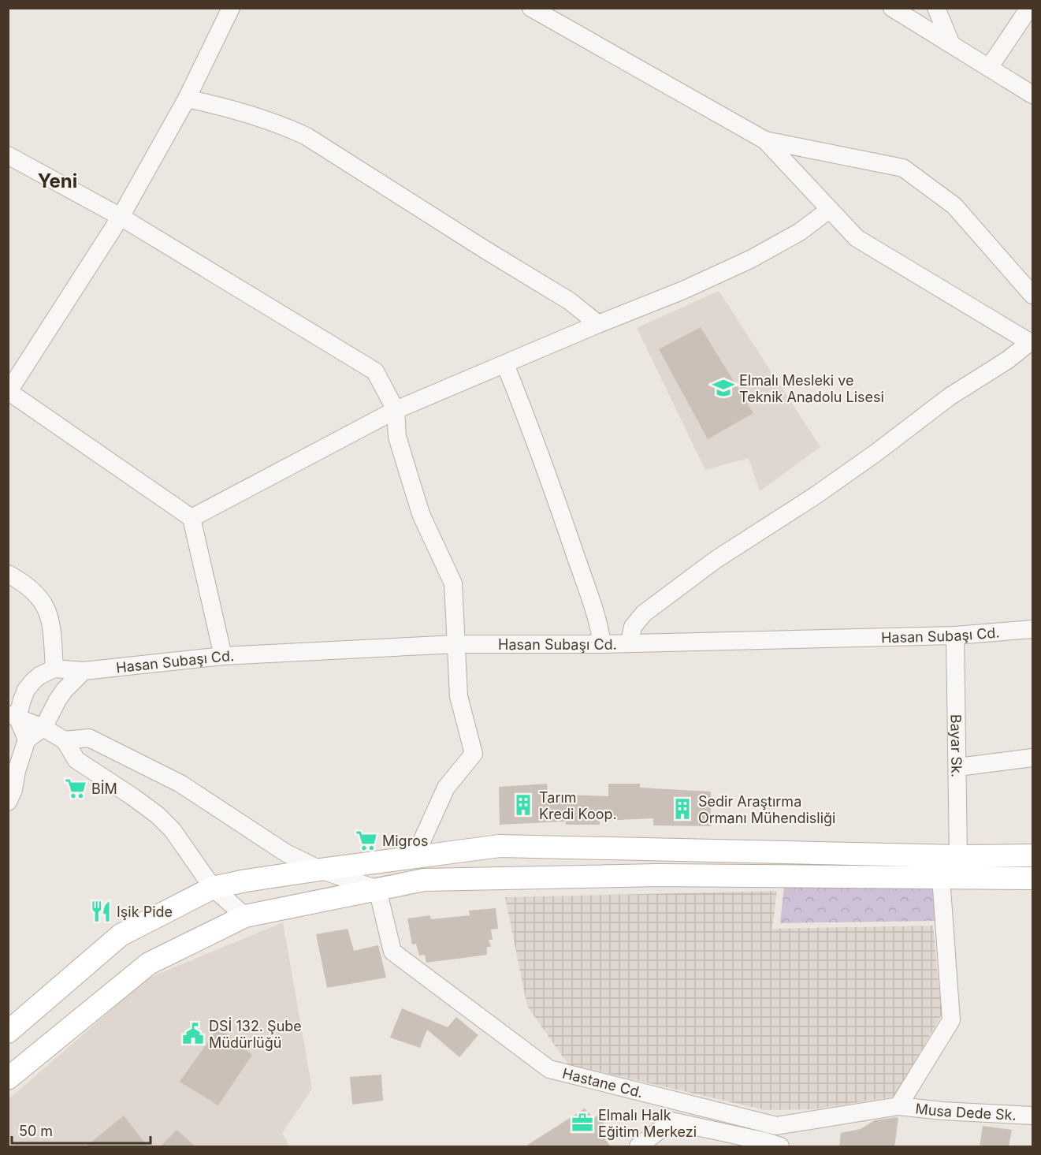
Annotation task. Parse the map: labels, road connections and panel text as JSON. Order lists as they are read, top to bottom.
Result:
{
  "streets": {
    "street": [
      "Hasan Subaşı Cd.",
      "Bayar Sk.",
      "Hastane Cd.",
      "Musa Dede Sk."
    ]
  },
  "crossings": [
    ["Hasan Subaşı Cd.", "Bayar Sk."],
    ["Hastane Cd.", "Musa Dede Sk."]
  ],
  "districts": ["Yeni"],
  "places": {
    "school or university": ["Elmalı Mesleki ve Teknik Anadolu Lisesi"],
    "supermarket": ["BİM", "Migros"],
    "building": ["Tarım Kredi Koop.", "Sedir Araştırma Ormanı Mühendisliği"],
    "restaurant": ["Işik Pide"],
    "public building": ["DSİ 132. Şube Müdürlüğü"],
    "office": ["Elmalı Halk Eğitim Merkezi"]
  },
  "scale_bar": "50 m"
}
